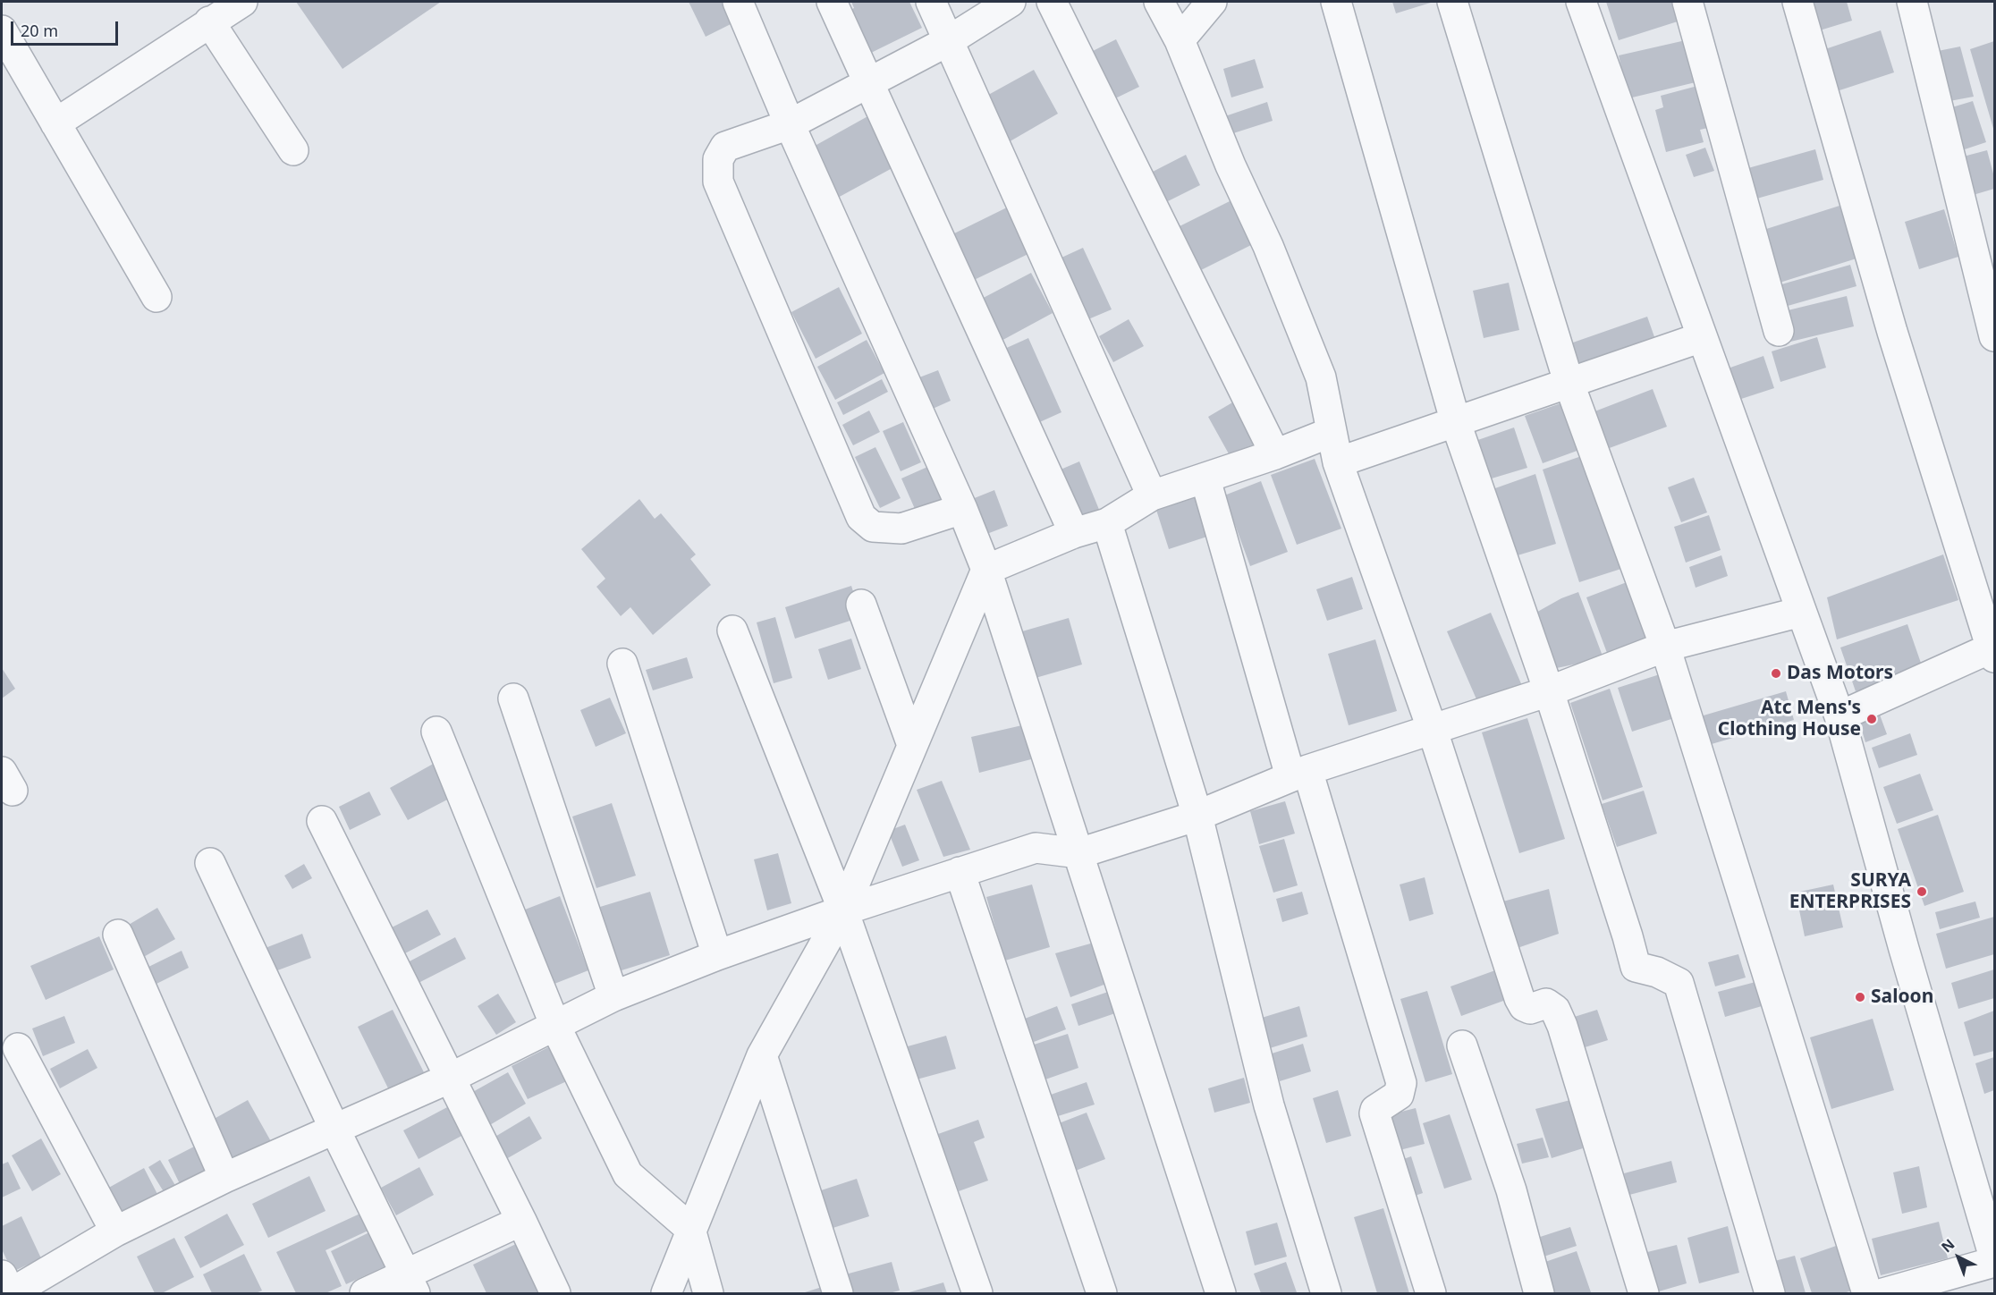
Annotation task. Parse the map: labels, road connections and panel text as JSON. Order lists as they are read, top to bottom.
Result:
{
  "places": [
    "Das Motors",
    "Atc Mens's Clothing House",
    "SURYA ENTERPRISES",
    "Saloon"
  ],
  "scale_bar": "20 m",
  "north": "top left"
}
